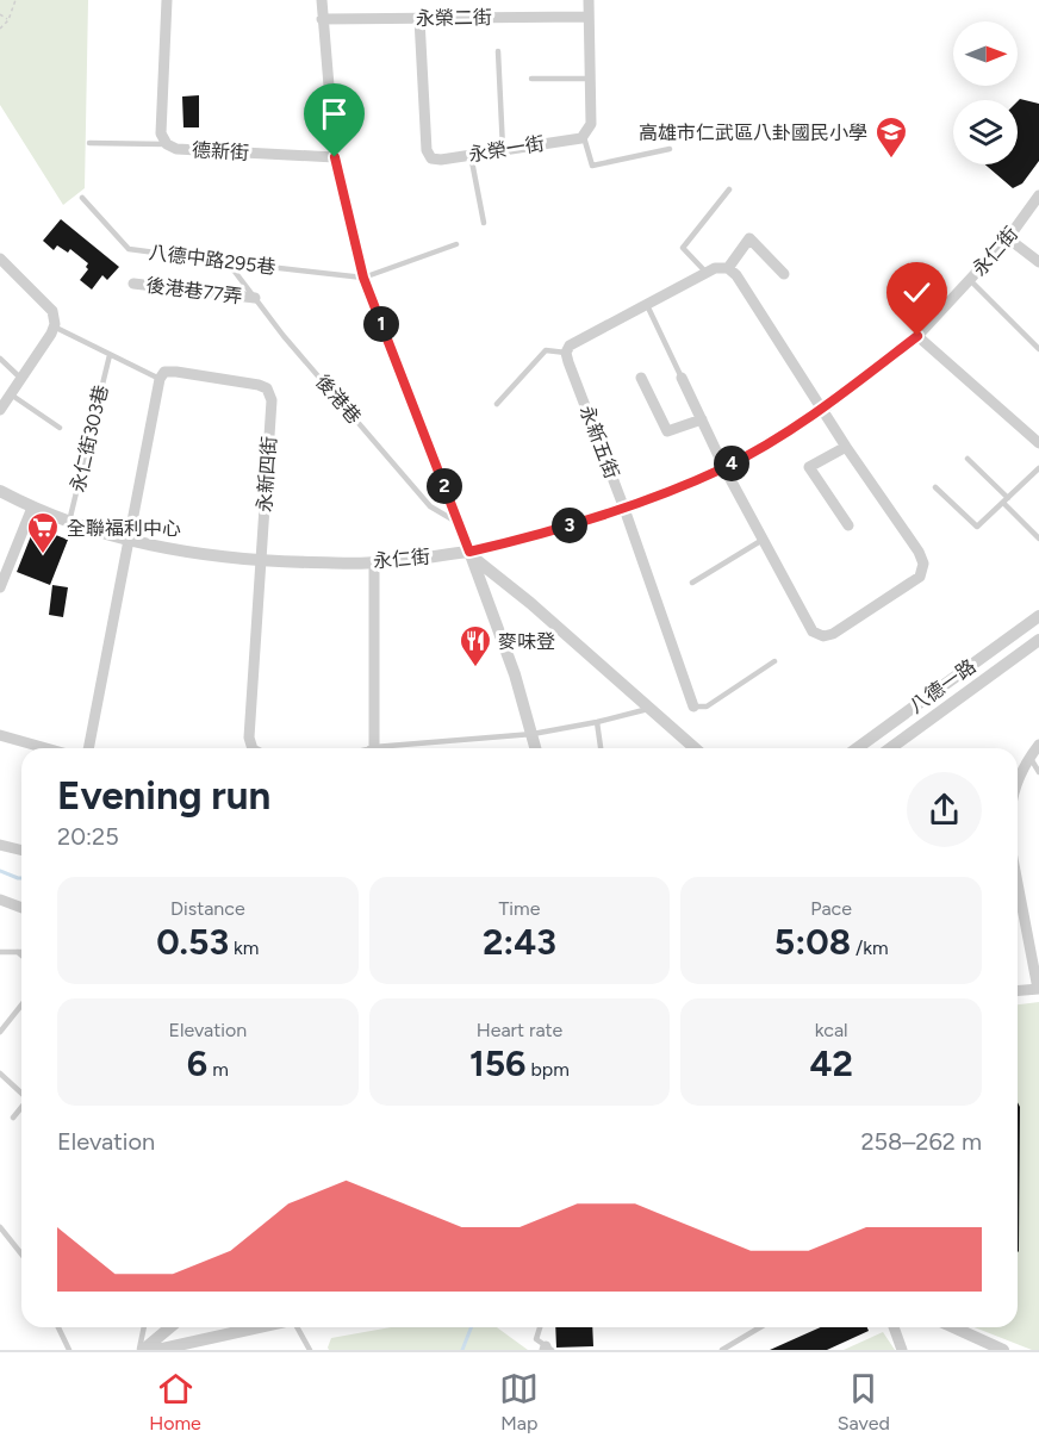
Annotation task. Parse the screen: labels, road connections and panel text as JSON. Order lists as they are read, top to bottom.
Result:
{
  "streets": {
    "street": [
      "永榮二街",
      "永榮一街",
      "德新街",
      "永仁街",
      "後港巷77弄",
      "永新五街",
      "永新四街",
      "八德一路"
    ],
    "lane": ["八德中路295巷", "後港巷", "永仁街303巷"]
  },
  "crossings": [
    ["永榮二街", "永榮一街"],
    ["永仁街", "永仁街303巷"],
    ["永仁街", "永新五街"],
    ["永仁街", "永新四街"],
    ["八德中路295巷", "後港巷"],
    ["後港巷77弄", "後港巷"]
  ],
  "places": {
    "school or university": ["高雄市仁武區八卦國民小學"],
    "supermarket": ["全聯福利中心"],
    "restaurant": ["麥味登"]
  },
  "north": "right",
  "page": {
    "pins": [
      "1",
      "4",
      "2",
      "3"
    ],
    "heading": ["Evening run", "20:25"],
    "stats": [
      ["Distance", "0.53 km"],
      ["Time", "2:43"],
      ["Pace", "5:08 /km"],
      ["Elevation", "6 m"],
      ["Heart rate", "156 bpm"],
      ["kcal", "42"]
    ],
    "chart": ["Elevation", "258–262 m"],
    "tabs": ["Home", "Map", "Saved"]
  }
}
